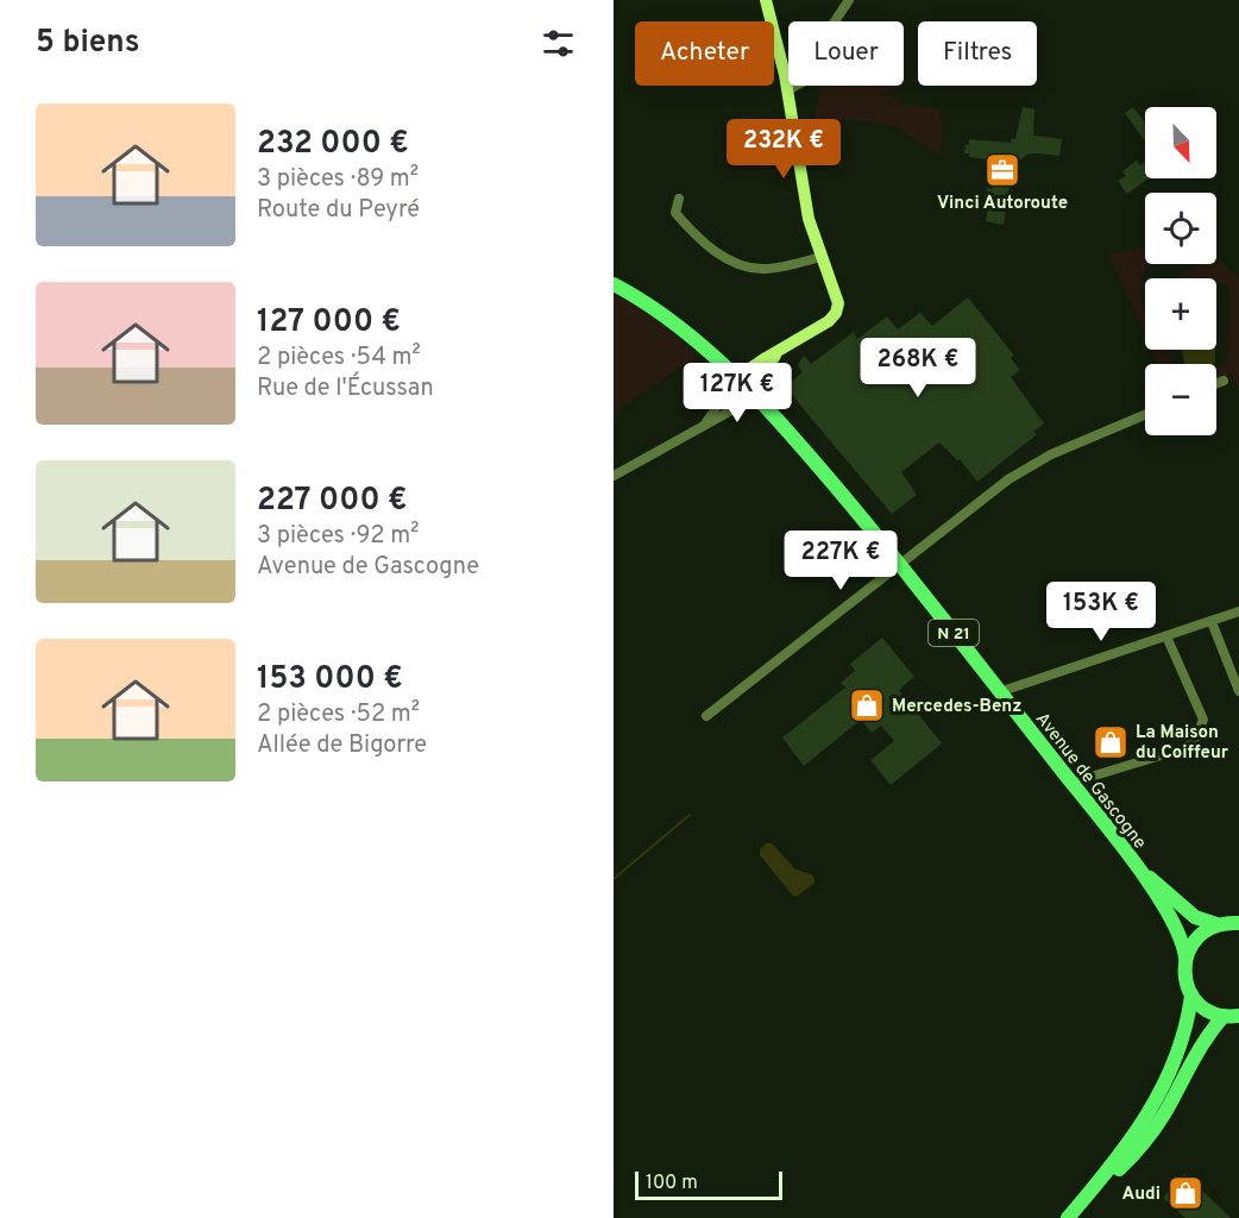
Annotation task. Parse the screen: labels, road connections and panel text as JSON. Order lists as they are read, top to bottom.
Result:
{
  "streets": {
    "main road": ["N 21", "Avenue de Gascogne"]
  },
  "places": {
    "office": ["Vinci Autoroute"],
    "shop": ["Mercedes-Benz", "La Maison du Coiffeur", "Audi"]
  },
  "scale_bar": "100 m",
  "north": "bottom right",
  "page": {
    "heading": "5 biens",
    "chip": ["Acheter", "Louer", "Filtres"],
    "list": [
      {
        "name": "232 000 €",
        "note": "3 pièces · 89 m² · Route du Peyré"
      },
      {
        "name": "127 000 €",
        "note": "2 pièces · 54 m² · Rue de l'Écussan"
      },
      {
        "name": "227 000 €",
        "note": "3 pièces · 92 m² · Avenue de Gascogne"
      },
      {
        "name": "153 000 €",
        "note": "2 pièces · 52 m² · Allée de Bigorre"
      }
    ],
    "map_buttons": ["+", "−"],
    "price": [
      "232K €",
      "268K €",
      "127K €",
      "227K €",
      "153K €"
    ],
    "scale": "100 m"
  }
}
